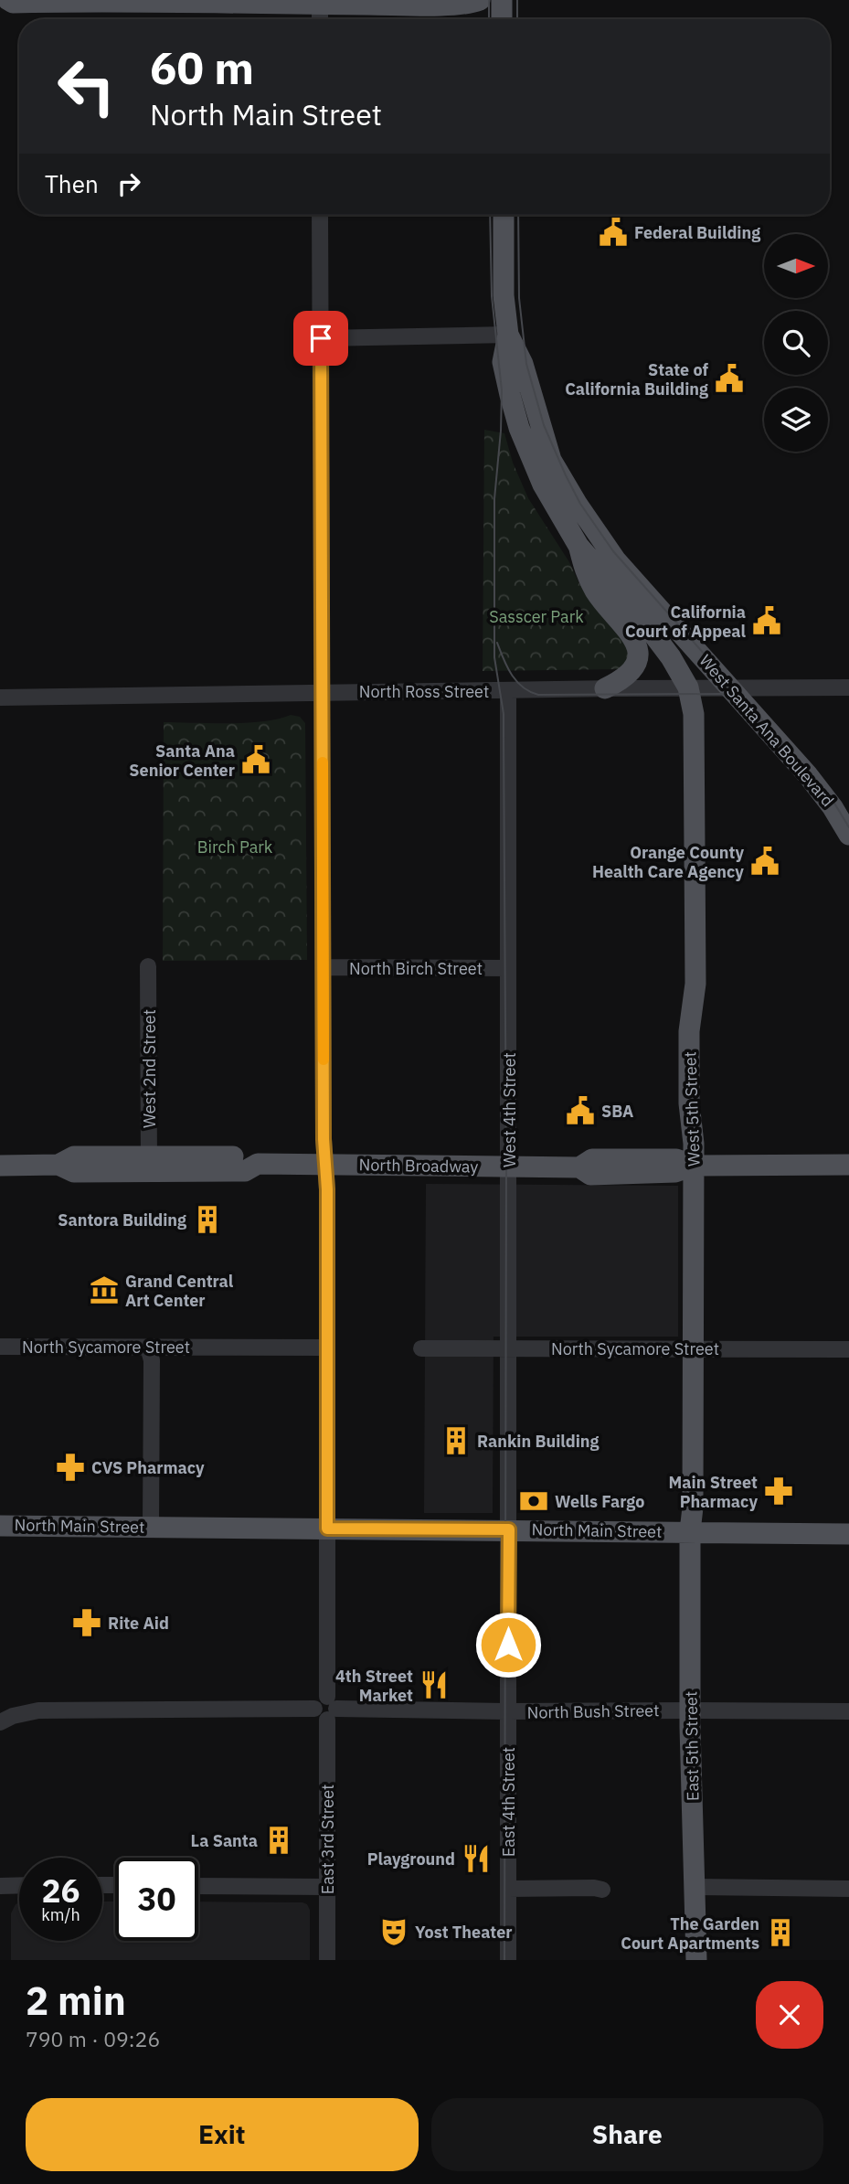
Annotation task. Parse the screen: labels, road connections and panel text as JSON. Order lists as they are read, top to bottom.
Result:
{
  "streets": {
    "main road": [
      "West Santa Ana Boulevard",
      "West 5th Street",
      "North Broadway",
      "North Main Street",
      "East 5th Street"
    ],
    "street": [
      "North Ross Street",
      "North Birch Street",
      "West 2nd Street",
      "West 4th Street",
      "North Sycamore Street",
      "North Bush Street",
      "East 4th Street",
      "East 3rd Street"
    ]
  },
  "crossings": [
    ["North Ross Street", "West Santa Ana Boulevard"],
    ["North Ross Street", "West 5th Street"],
    ["North Ross Street", "West 4th Street"],
    ["North Ross Street", "East 3rd Street"],
    ["West Santa Ana Boulevard", "West 5th Street"],
    ["North Birch Street", "West 4th Street"],
    ["North Birch Street", "East 3rd Street"],
    ["West 2nd Street", "North Broadway"],
    ["West 5th Street", "North Broadway"],
    ["West 5th Street", "North Sycamore Street"],
    ["West 5th Street", "North Main Street"],
    ["West 5th Street", "East 5th Street"],
    ["West 4th Street", "North Broadway"],
    ["West 4th Street", "North Sycamore Street"],
    ["West 4th Street", "North Main Street"],
    ["West 4th Street", "East 4th Street"],
    ["North Broadway", "East 3rd Street"],
    ["North Sycamore Street", "East 3rd Street"],
    ["North Main Street", "East 5th Street"],
    ["North Main Street", "East 4th Street"],
    ["North Main Street", "East 3rd Street"],
    ["North Bush Street", "East 5th Street"],
    ["North Bush Street", "East 4th Street"],
    ["North Bush Street", "East 3rd Street"]
  ],
  "parks": ["Sasscer Park", "Birch Park"],
  "places": {
    "public building": [
      "Federal Building",
      "State of California Building",
      "California Court of Appeal",
      "Santa Ana Senior Center",
      "Orange County Health Care Agency",
      "SBA"
    ],
    "building": [
      "Santora Building",
      "Rankin Building",
      "La Santa",
      "The Garden Court Apartments"
    ],
    "museum": ["Grand Central Art Center"],
    "pharmacy": ["CVS Pharmacy", "Main Street Pharmacy", "Rite Aid"],
    "bank": ["Wells Fargo"],
    "restaurant": ["4th Street Market", "Playground"],
    "theatre": ["Yost Theater"]
  },
  "north": "right",
  "page": {
    "turn": ["60 m", "North Main Street"],
    "then": "Then",
    "speed": "26 km/h",
    "limit": "30",
    "heading": ["2 min", "790 m · 09:26"],
    "buttons": ["Exit", "Share"]
  }
}
